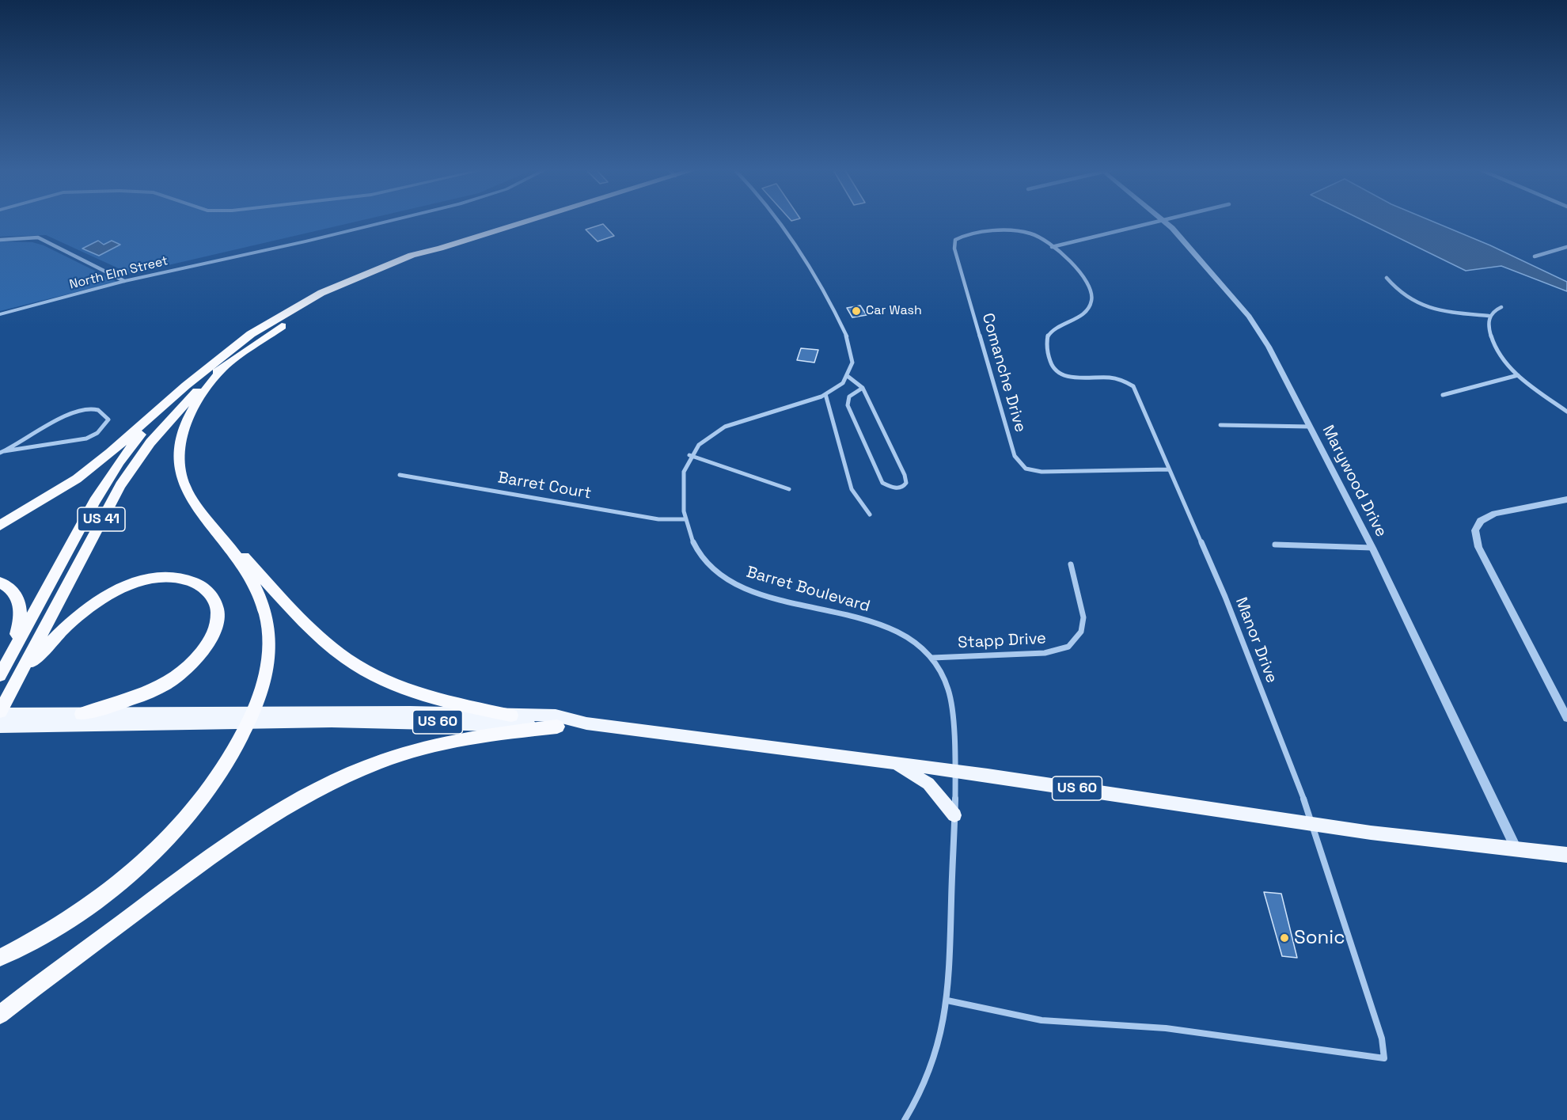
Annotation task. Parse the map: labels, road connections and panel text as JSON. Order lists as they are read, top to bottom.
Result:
{
  "streets": {
    "highway": ["US 41"],
    "main road": ["US 60"],
    "street": [
      "North Elm Street",
      "Comanche Drive",
      "Marywood Drive",
      "Barret Court",
      "Barret Boulevard",
      "Manor Drive",
      "Stapp Drive"
    ]
  },
  "crossings": [
    ["Comanche Drive", "Manor Drive"],
    ["Marywood Drive", "US 60"],
    ["Barret Court", "Barret Boulevard"],
    ["US 41", "US 60"],
    ["Barret Boulevard", "Manor Drive"],
    ["Barret Boulevard", "Stapp Drive"],
    ["Barret Boulevard", "US 60"],
    ["Manor Drive", "US 60"]
  ],
  "places": ["Car Wash", "Sonic"]
}
